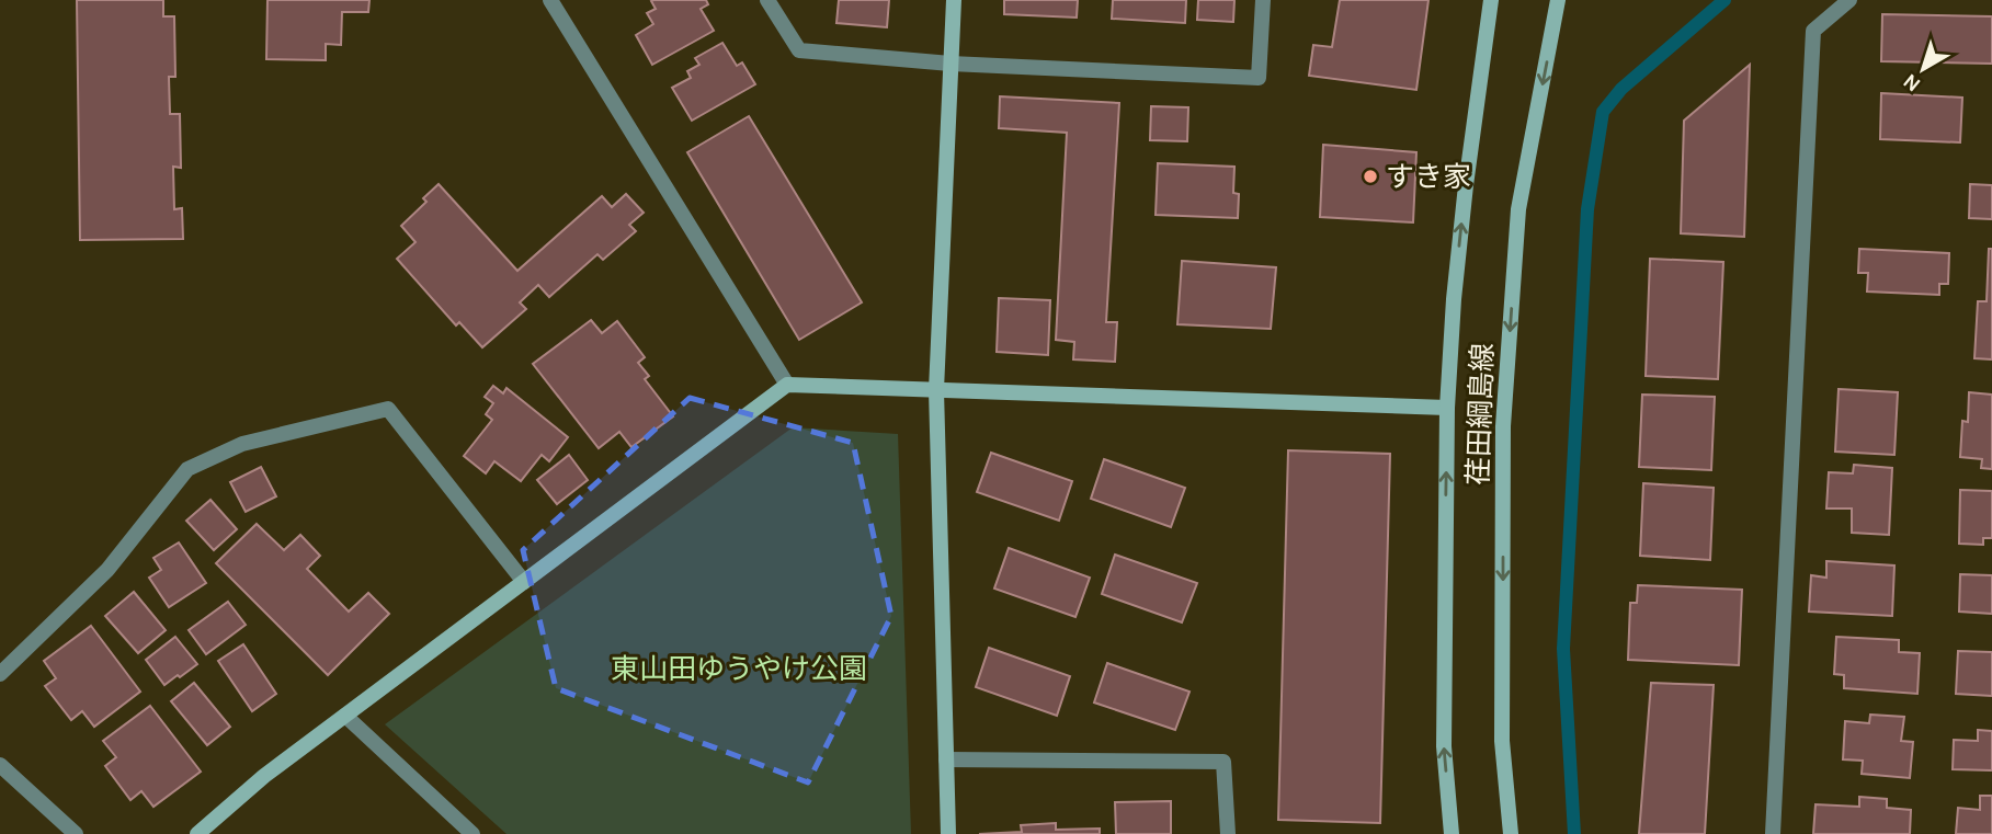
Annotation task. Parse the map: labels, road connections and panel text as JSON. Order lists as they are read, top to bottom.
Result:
{
  "streets": {
    "street": ["荏田綱島線"]
  },
  "parks": ["東山田ゆうやけ公園"],
  "places": ["すき家"],
  "north": "bottom left"
}
